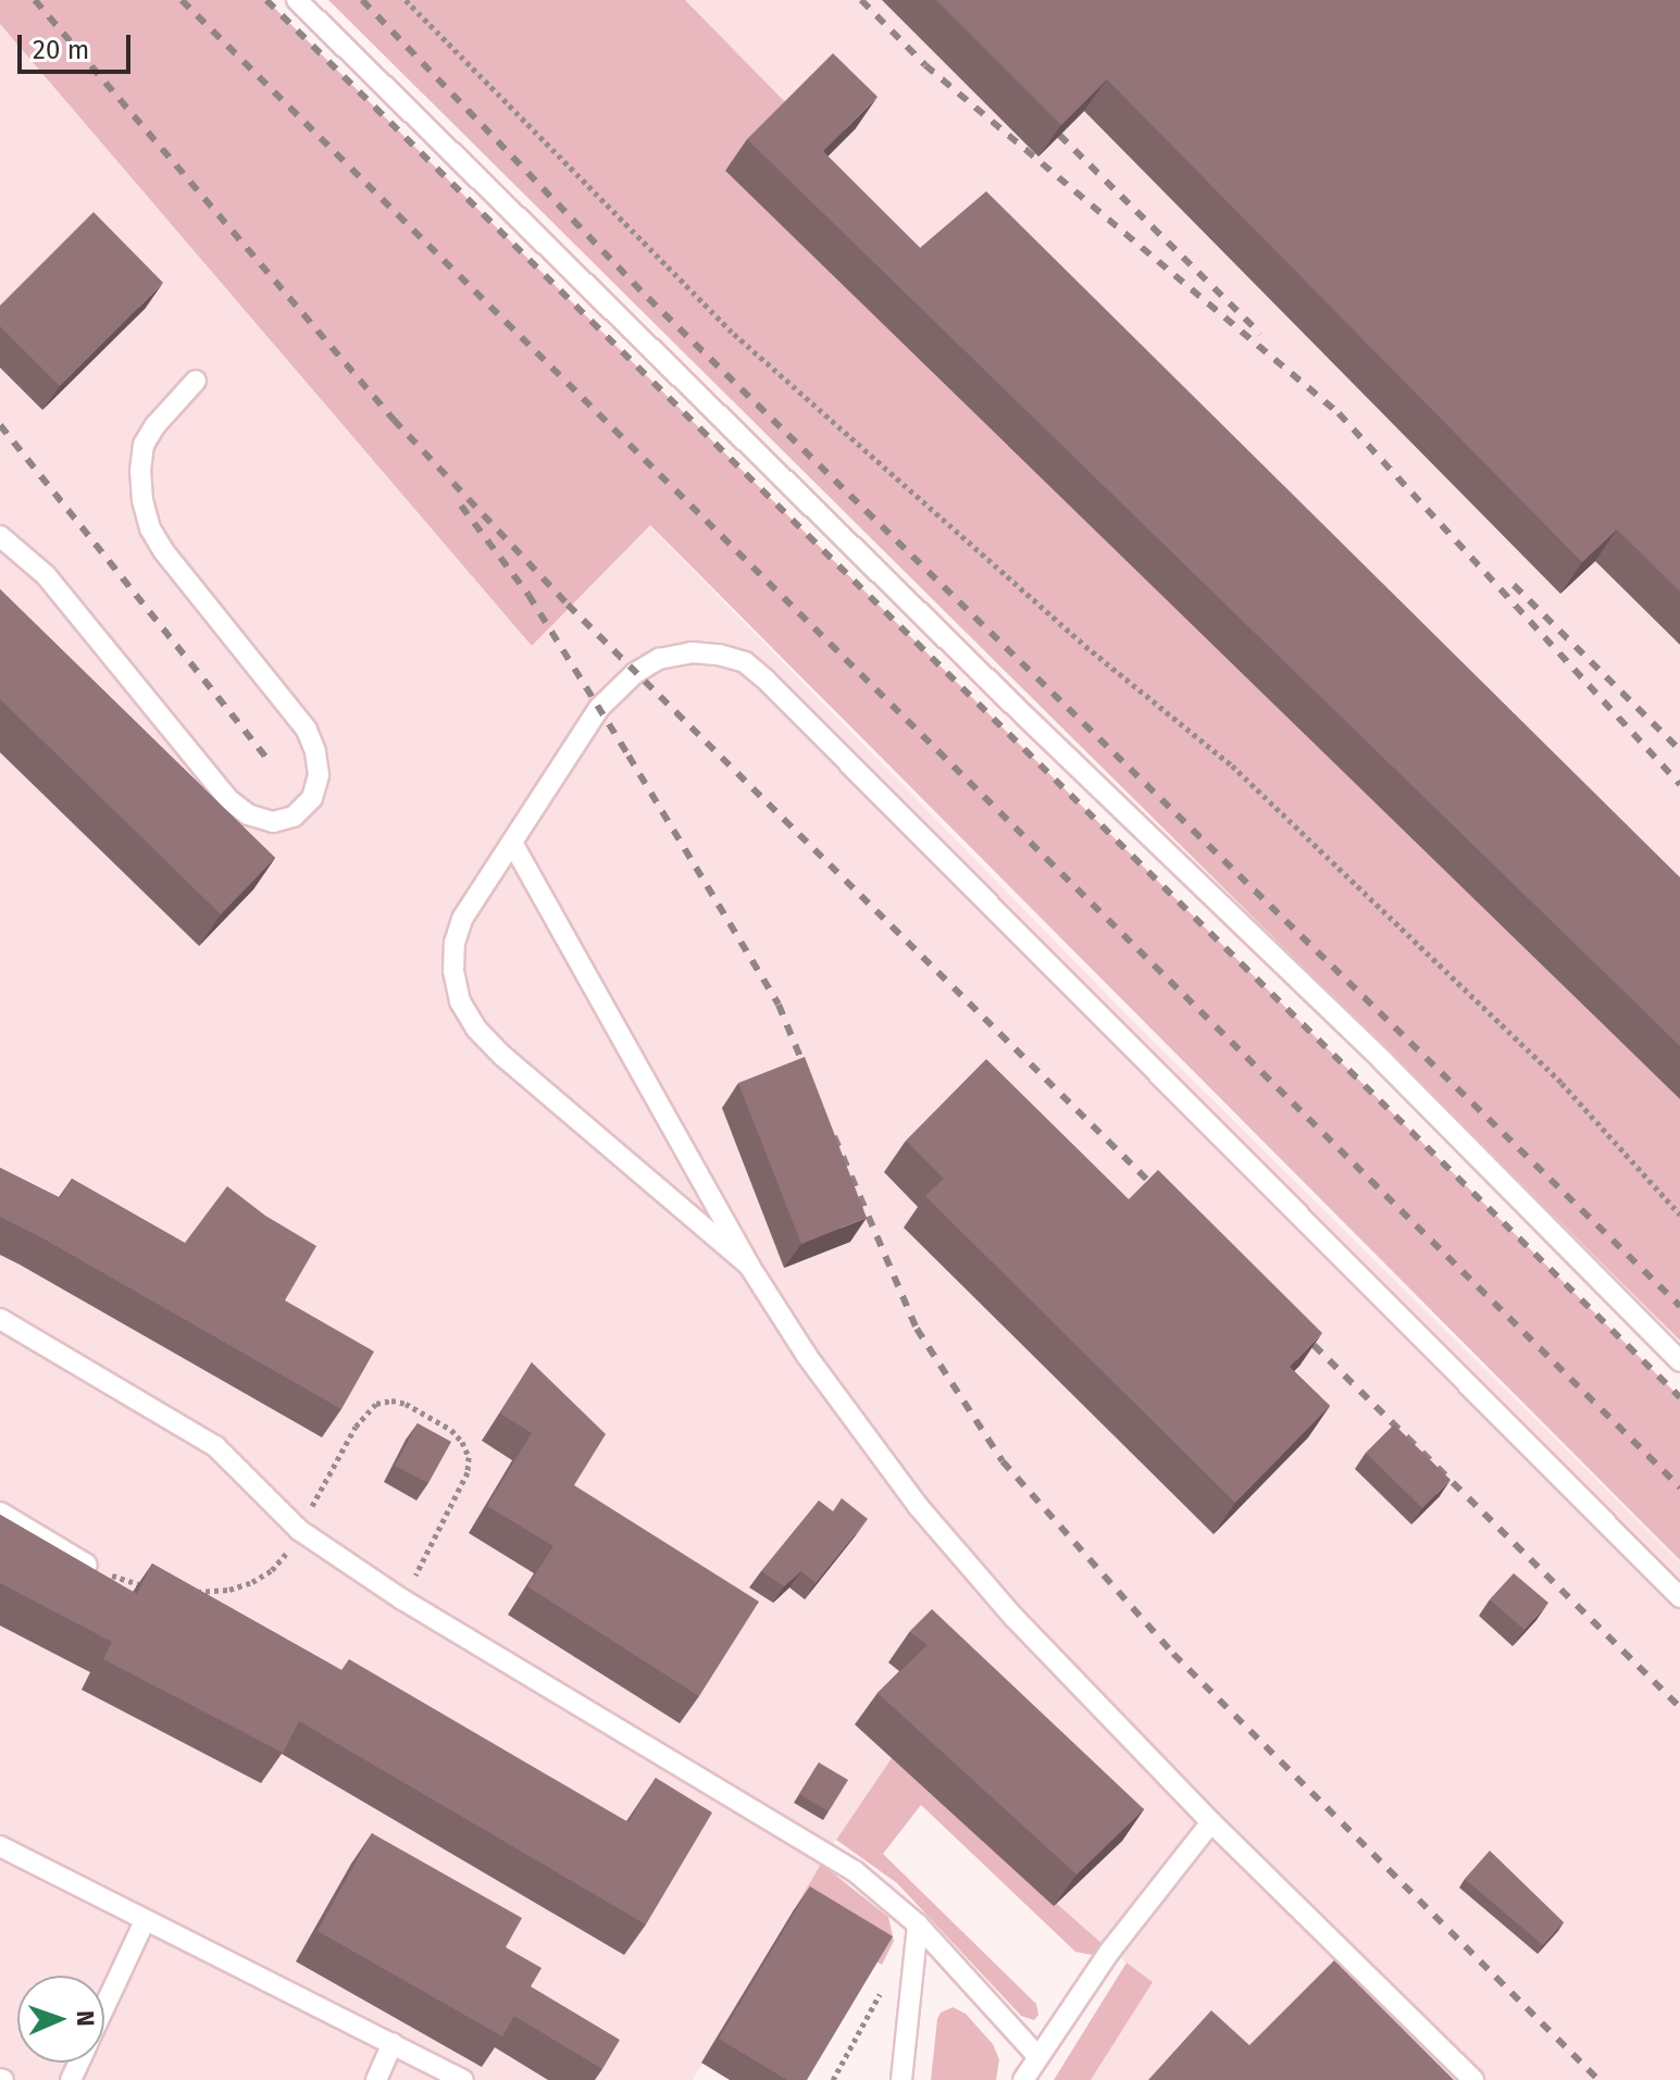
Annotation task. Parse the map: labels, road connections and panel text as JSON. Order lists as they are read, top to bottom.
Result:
{
  "scale_bar": "20 m",
  "north": "right"
}
